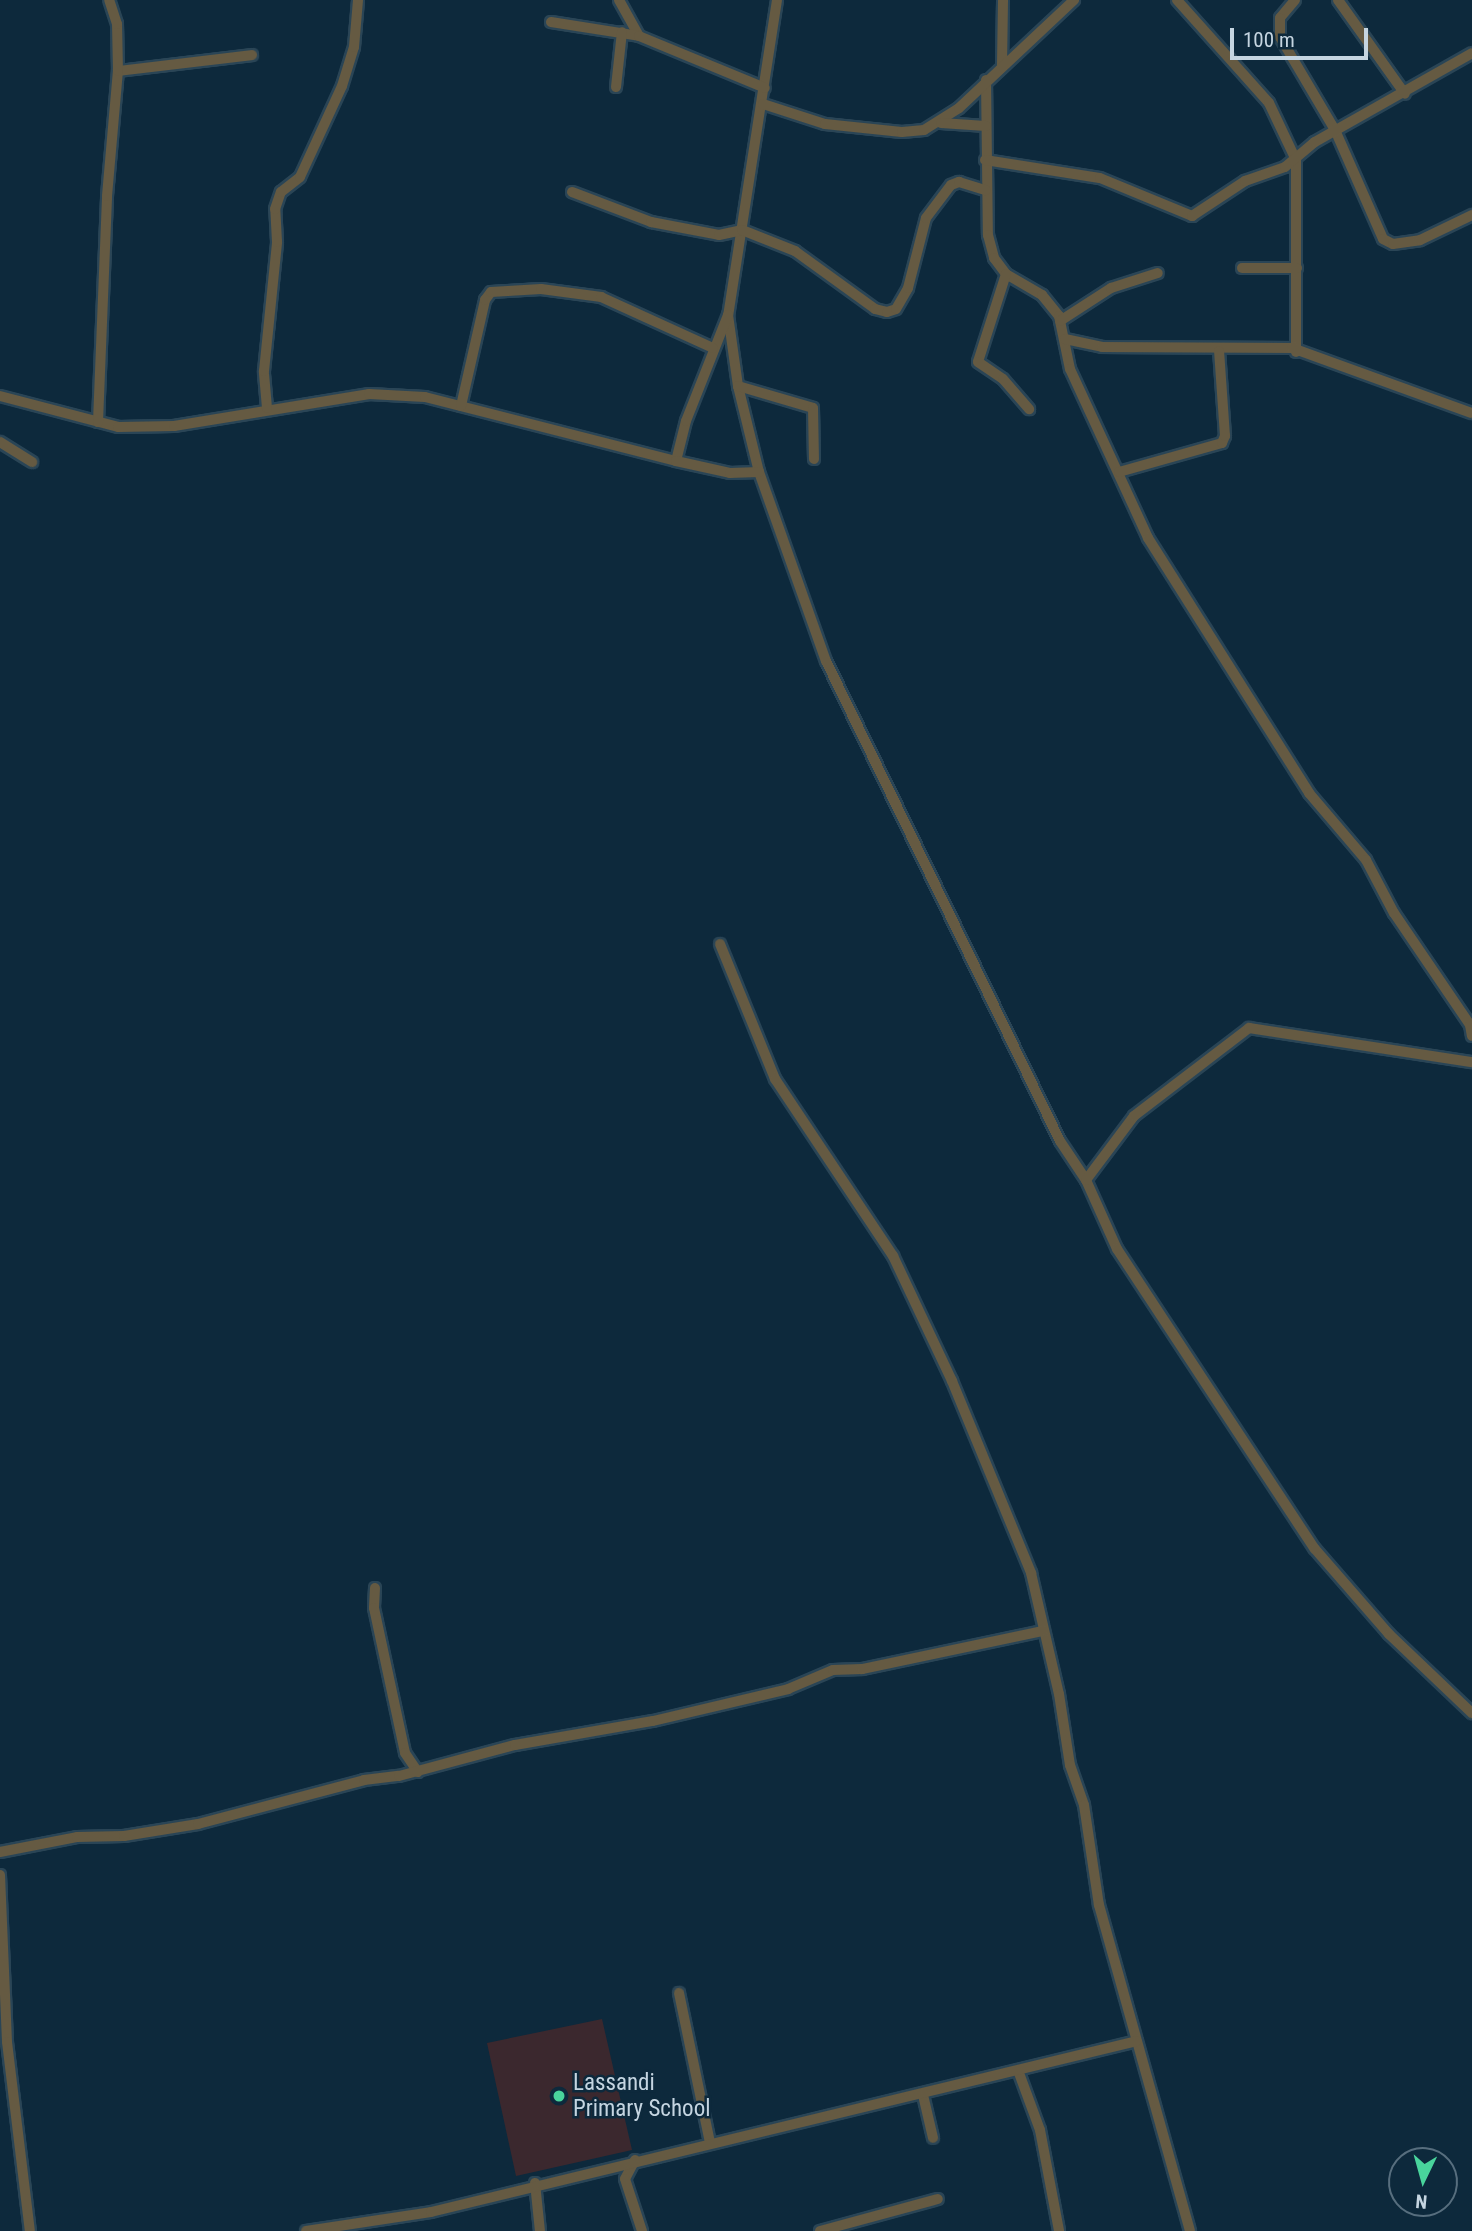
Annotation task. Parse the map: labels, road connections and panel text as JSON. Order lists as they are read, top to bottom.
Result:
{
  "places": ["Lassandi Primary School"],
  "scale_bar": "100 m",
  "north": "bottom"
}
